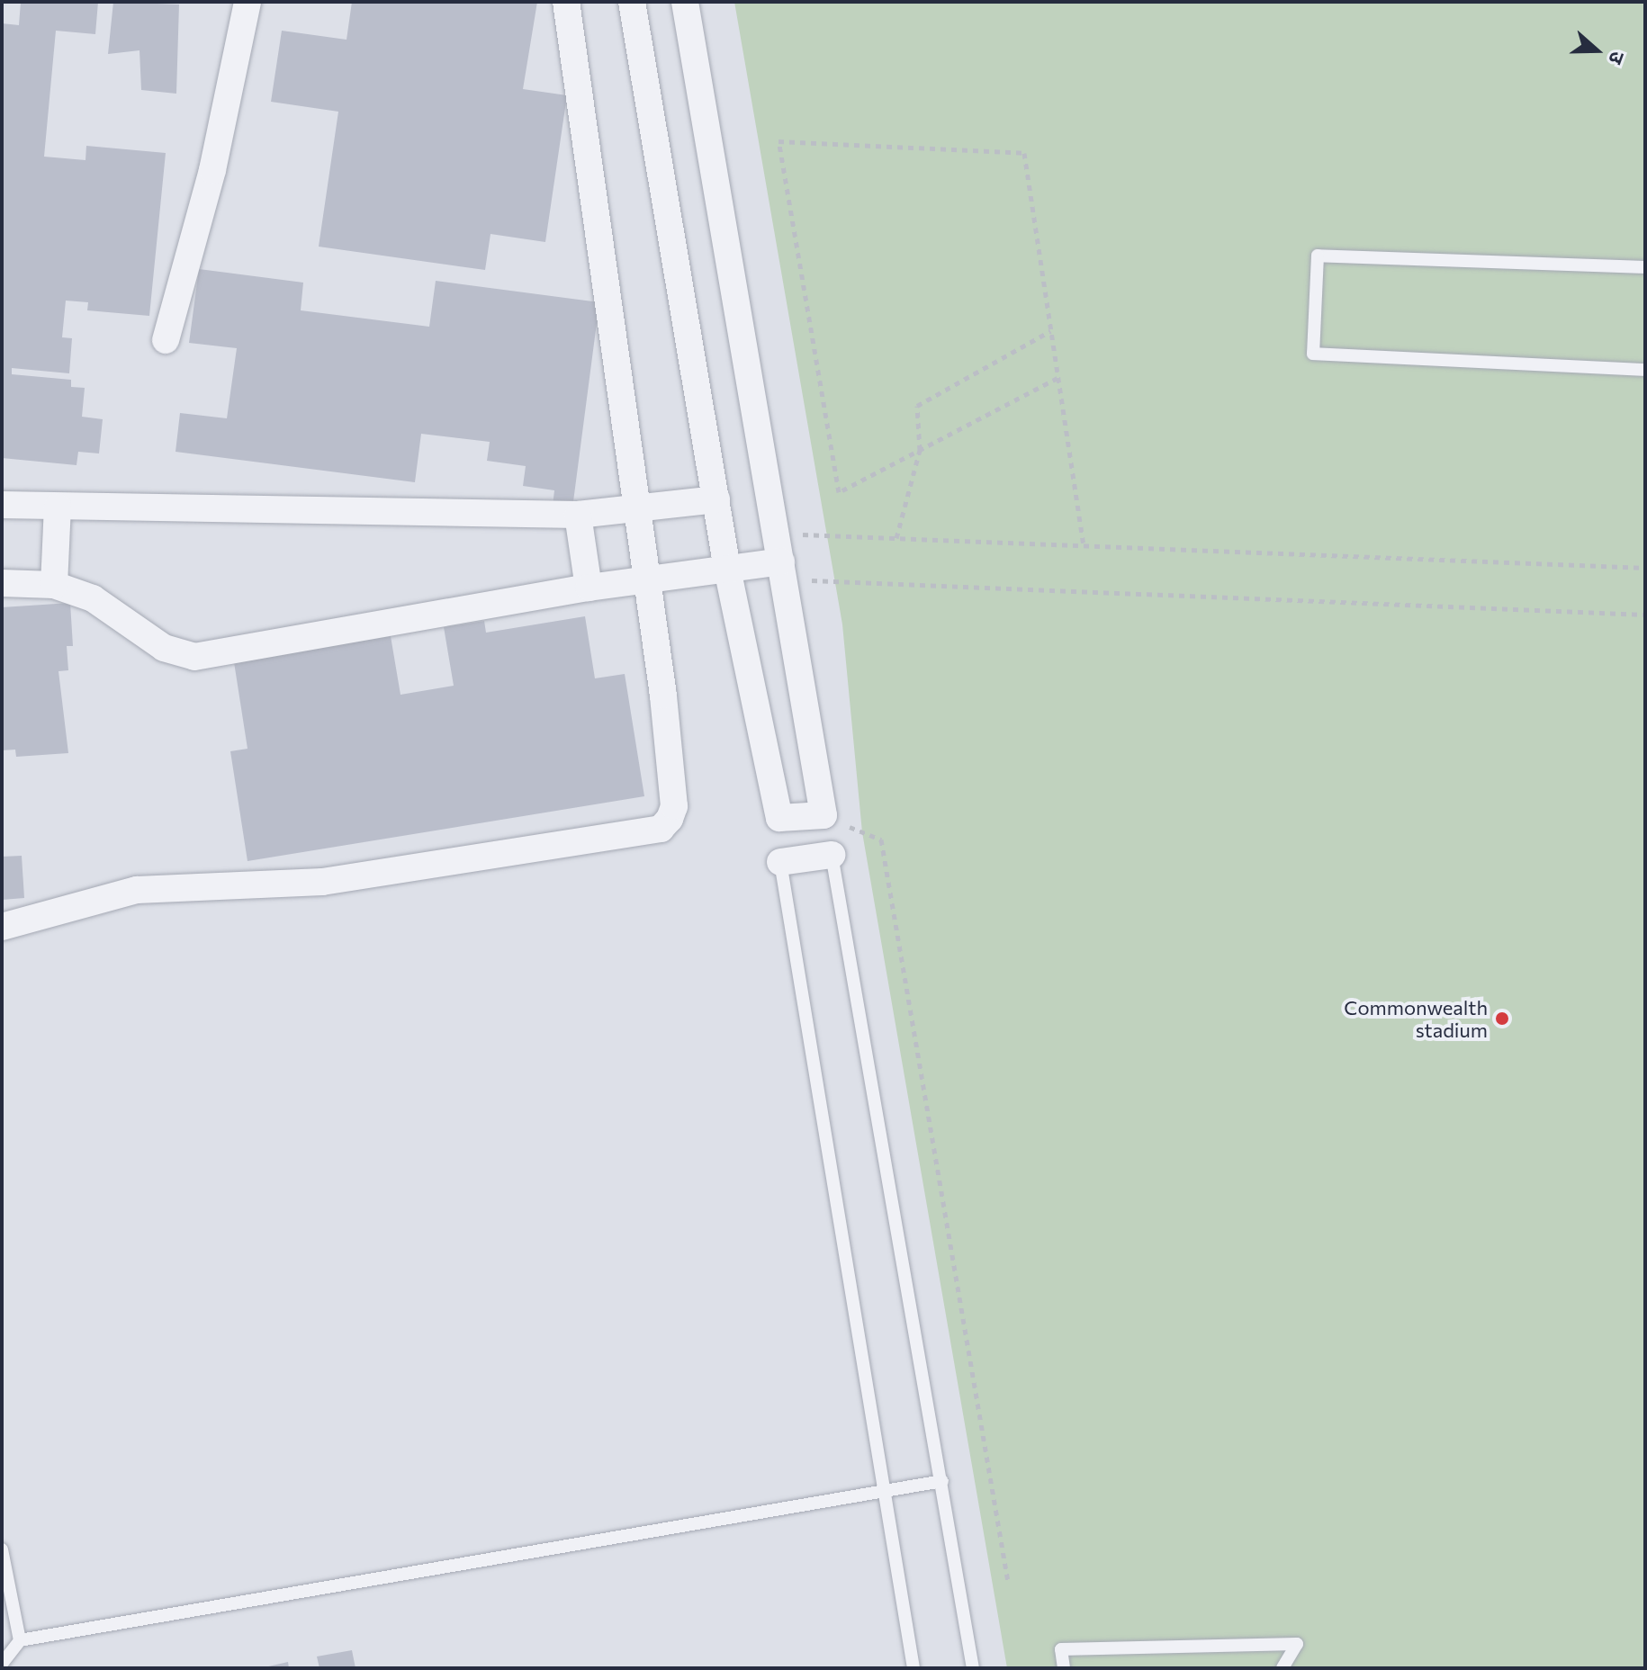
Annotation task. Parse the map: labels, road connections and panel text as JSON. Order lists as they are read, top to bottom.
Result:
{
  "places": ["Commonwealth stadium"],
  "north": "right"
}
